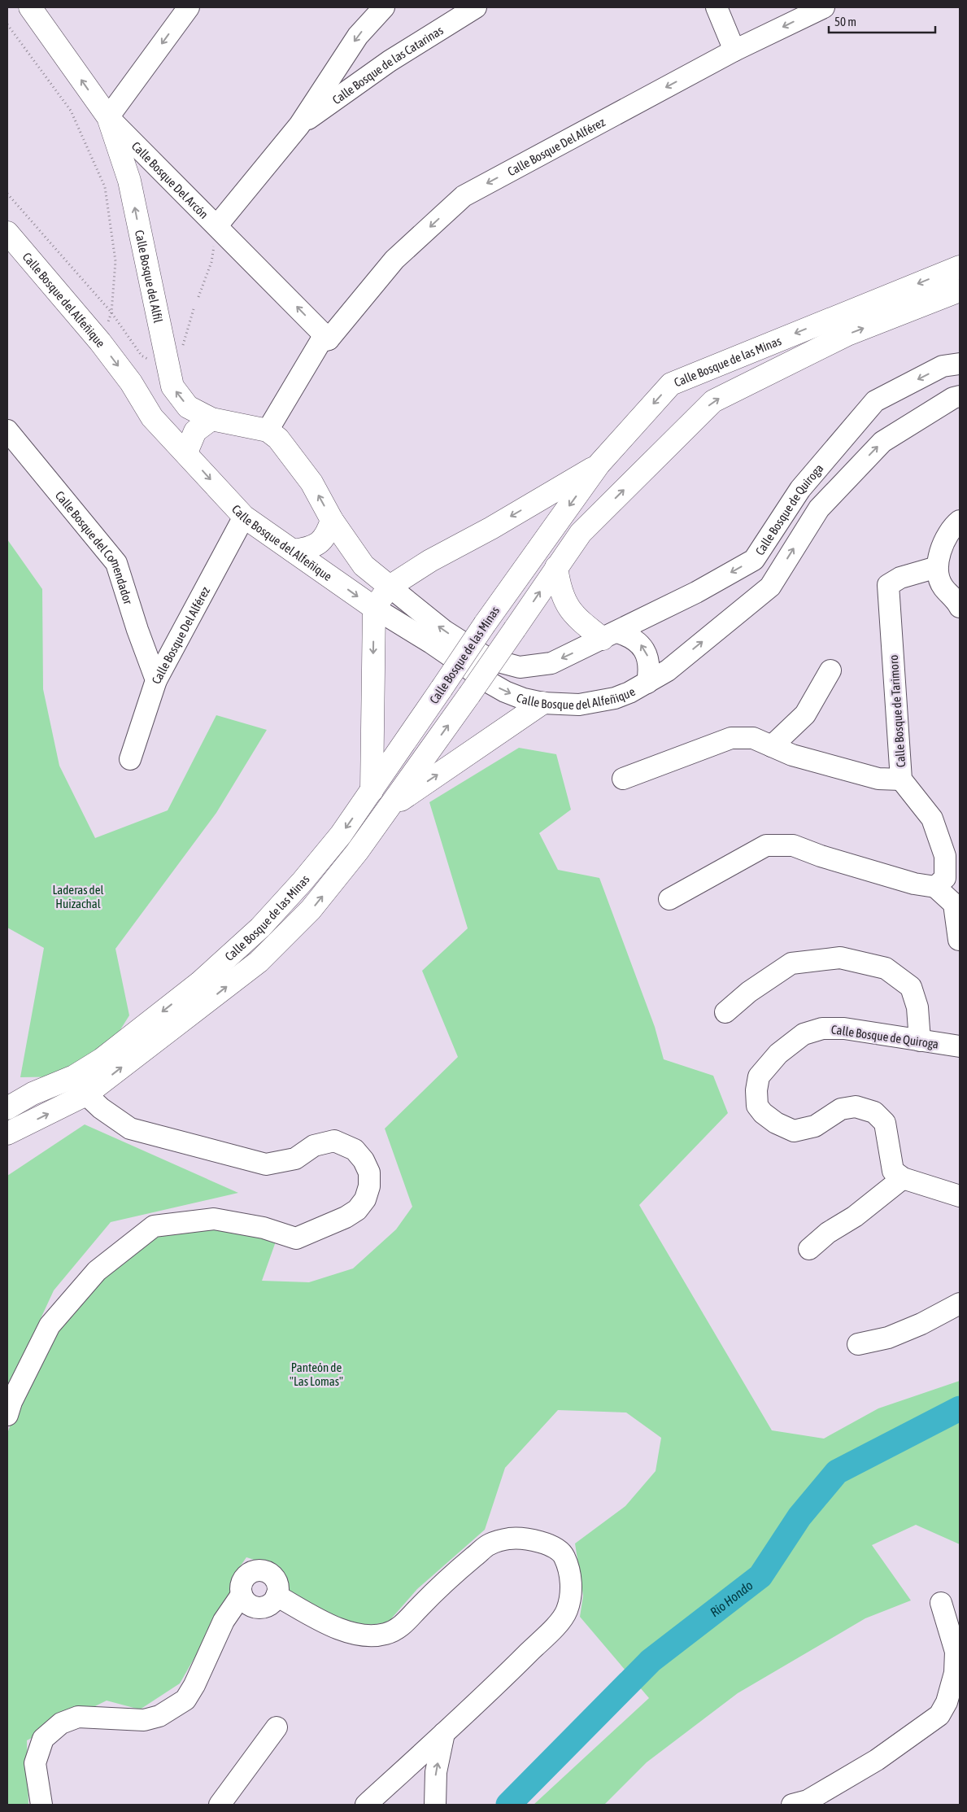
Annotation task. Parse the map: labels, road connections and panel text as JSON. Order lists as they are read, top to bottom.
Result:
{
  "streets": {
    "main road": [
      "Calle Bosque Del Arcón",
      "Calle Bosque del Alfil",
      "Calle Bosque del Alfeñique",
      "Calle Bosque de las Minas"
    ],
    "street": [
      "Calle Bosque de las Catarinas",
      "Calle Bosque Del Alférez",
      "Calle Bosque de Quiroga",
      "Calle Bosque del Comendador",
      "Calle Bosque de Tarimoro"
    ]
  },
  "crossings": [
    ["Calle Bosque de las Catarinas", "Calle Bosque Del Arcón"],
    ["Calle Bosque Del Alférez", "Calle Bosque Del Arcón"],
    ["Calle Bosque Del Alférez", "Calle Bosque del Alfeñique"],
    ["Calle Bosque Del Alférez", "Calle Bosque del Comendador"],
    ["Calle Bosque Del Arcón", "Calle Bosque del Alfil"],
    ["Calle Bosque del Alfeñique", "Calle Bosque de Quiroga"]
  ],
  "one_way": [
    "Calle Bosque Del Alférez",
    "Calle Bosque Del Arcón",
    "Calle Bosque del Alfil",
    "Calle Bosque del Alfeñique"
  ],
  "water": ["Rio Hondo"],
  "parks": ["Laderas del Huizachal", "Panteón de \"Las Lomas\""],
  "scale_bar": "50 m"
}
